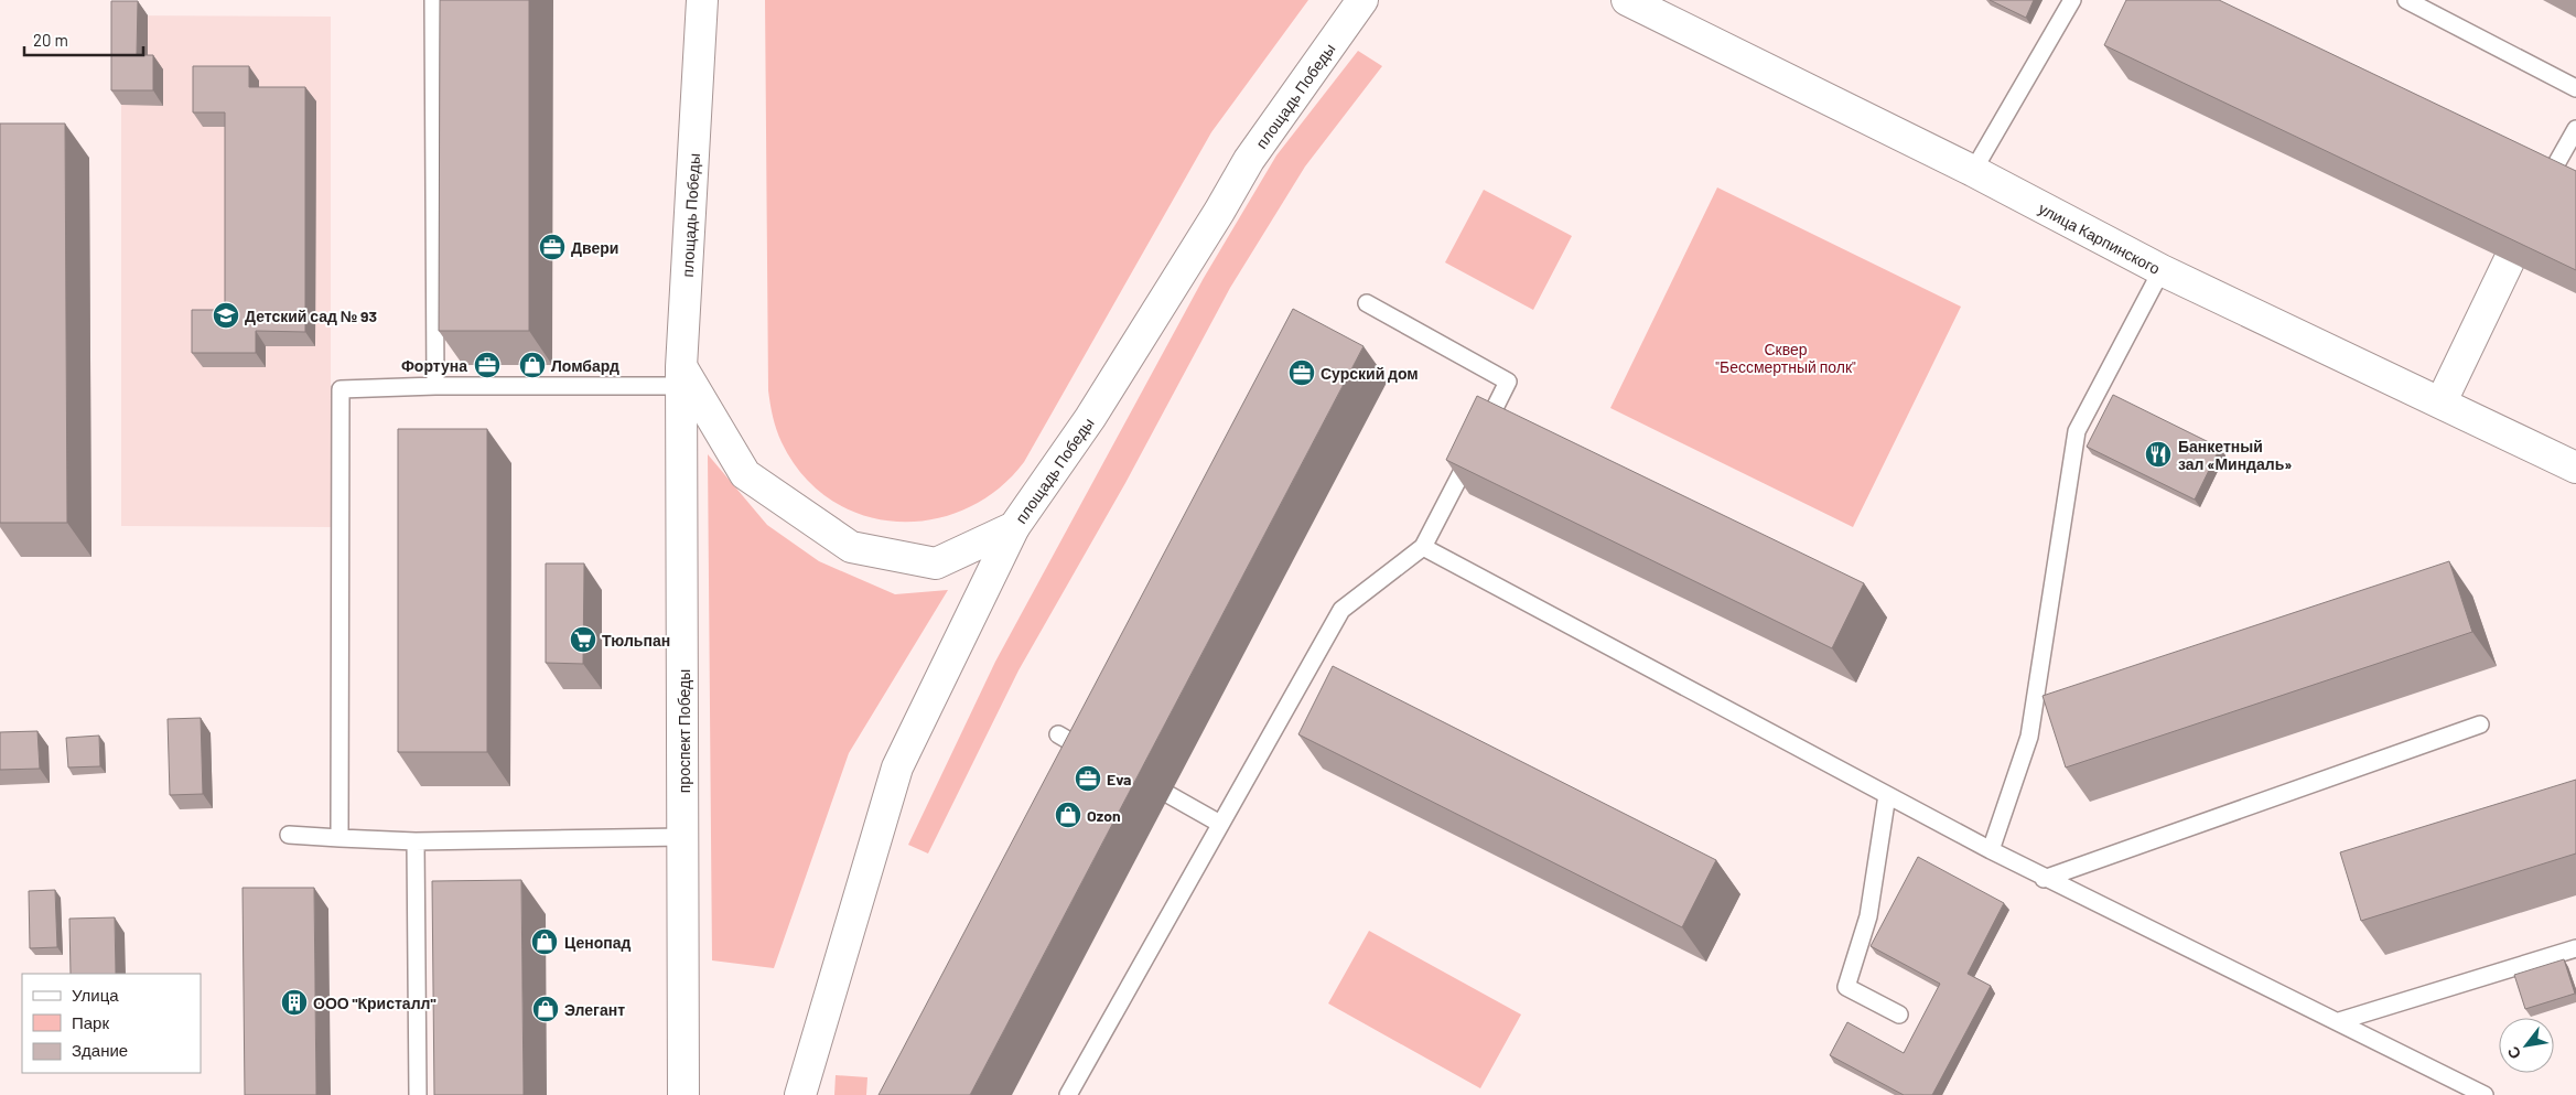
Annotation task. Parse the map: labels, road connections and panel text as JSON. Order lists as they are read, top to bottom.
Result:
{
  "streets": {
    "main road": ["площадь Победы", "улица Карпинского", "проспект Победы"]
  },
  "crossings": [
    ["площадь Победы", "проспект Победы"]
  ],
  "parks": ["Сквер \"Бессмертный полк\""],
  "places": {
    "office": [
      "Двери",
      "Фортуна",
      "Сурский дом",
      "Eva"
    ],
    "school or university": ["Детский сад № 93"],
    "shop": [
      "Ломбард",
      "Ozon",
      "Ценопад",
      "Элегант"
    ],
    "restaurant": ["Банкетный зал «Миндаль»"],
    "supermarket": ["Тюльпан"],
    "building": ["ООО \"Кристалл\""]
  },
  "legend": ["Улица", "Парк", "Здание"],
  "scale_bar": "20 m",
  "north": "bottom left"
}
